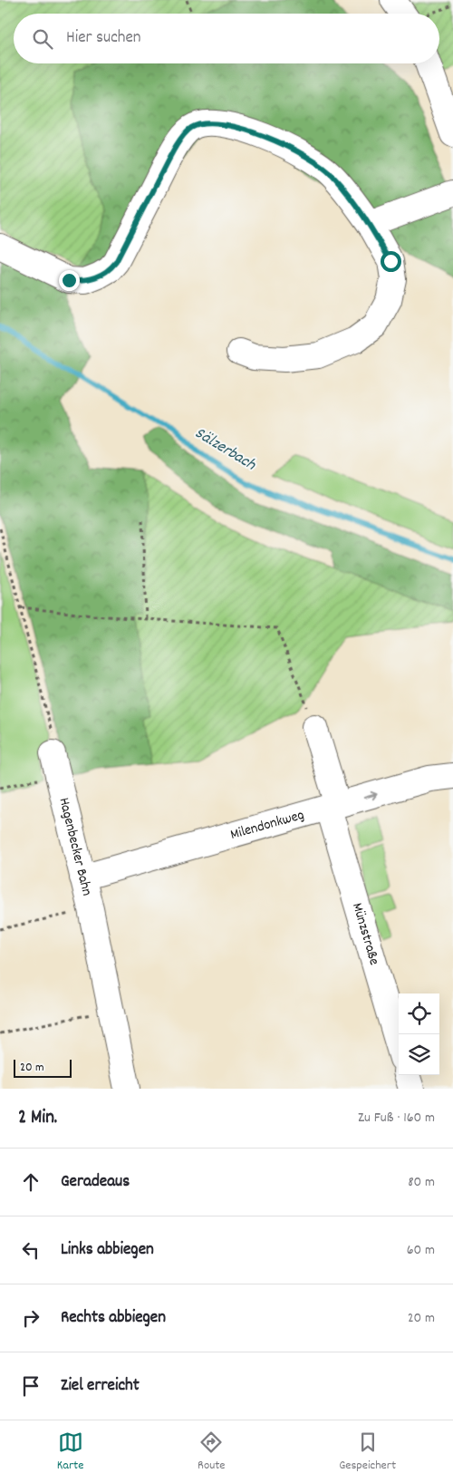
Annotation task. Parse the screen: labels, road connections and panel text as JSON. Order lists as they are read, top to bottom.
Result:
{
  "streets": {
    "street": ["Milendonkweg", "Hagenbecker Bahn", "Münzstraße"]
  },
  "crossings": [
    ["Milendonkweg", "Hagenbecker Bahn"],
    ["Milendonkweg", "Münzstraße"]
  ],
  "water": ["Sälzerbach"],
  "scale_bar": "20 m",
  "page": {
    "search": "Hier suchen",
    "scale": "20 m",
    "heading": ["2 Min.", "Zu Fuß · 160 m"],
    "list": [
      ["Geradeaus", "80 m"],
      ["Links abbiegen", "60 m"],
      ["Rechts abbiegen", "20 m"],
      "Ziel erreicht"
    ],
    "nav": ["Karte", "Route", "Gespeichert"]
  }
}
